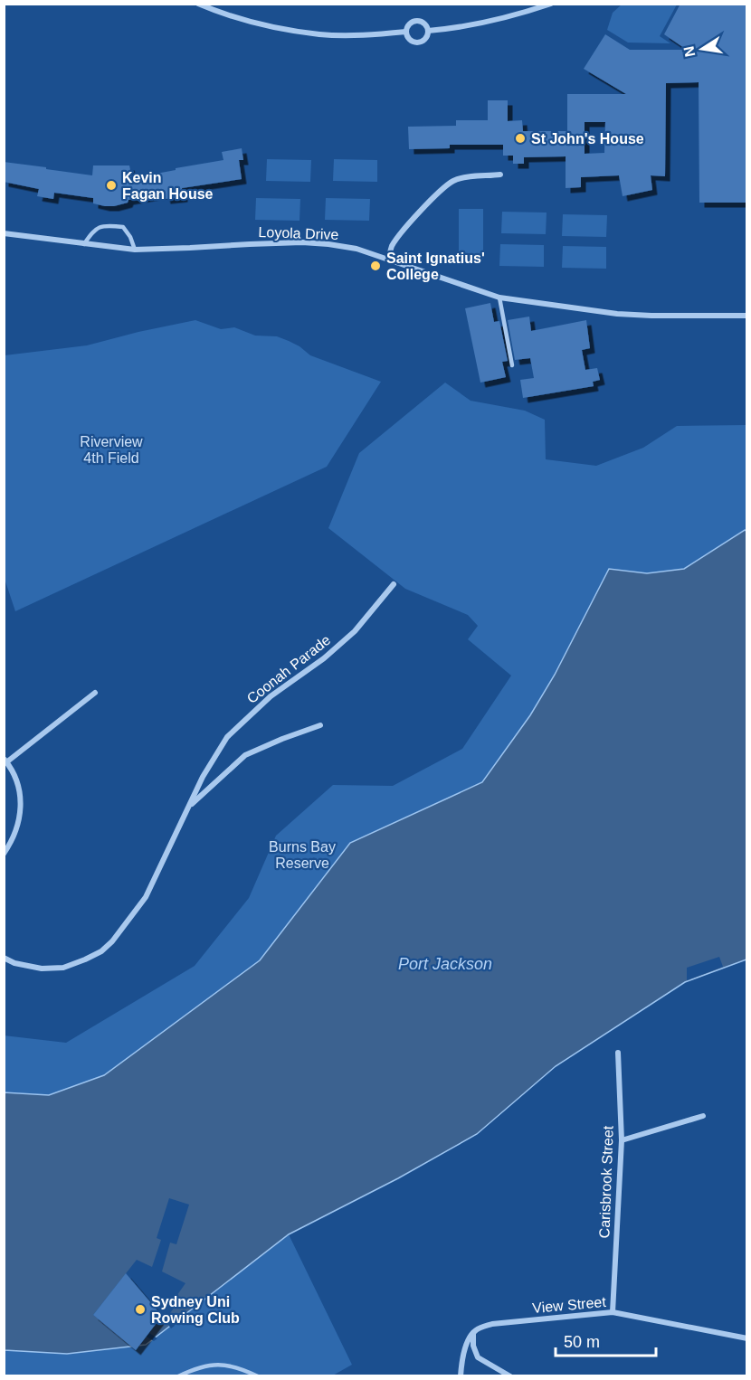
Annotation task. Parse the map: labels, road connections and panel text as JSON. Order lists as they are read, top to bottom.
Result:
{
  "streets": {
    "street": [
      "Loyola Drive",
      "Coonah Parade",
      "Carisbrook Street",
      "View Street"
    ]
  },
  "crossings": [
    ["Carisbrook Street", "View Street"]
  ],
  "water": ["Port Jackson"],
  "parks": ["Riverview 4th Field", "Burns Bay Reserve"],
  "places": [
    "St John's House",
    "Kevin Fagan House",
    "Saint Ignatius' College",
    "Sydney Uni Rowing Club"
  ],
  "scale_bar": "50 m",
  "north": "left"
}
